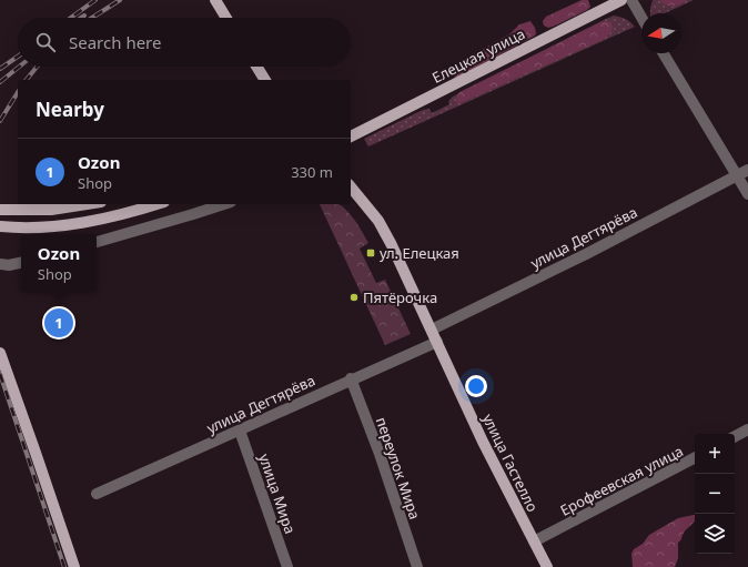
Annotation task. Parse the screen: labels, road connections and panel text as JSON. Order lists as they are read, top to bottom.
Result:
{
  "streets": {
    "main road": ["Елецкая улица", "улица Гастелло"],
    "street": [
      "улица Дегтярёва",
      "переулок Мира",
      "Ерофеевская улица",
      "улица Мира"
    ]
  },
  "crossings": [
    ["улица Дегтярёва", "улица Гастелло"],
    ["улица Дегтярёва", "переулок Мира"],
    ["улица Дегтярёва", "улица Мира"],
    ["улица Гастелло", "Ерофеевская улица"]
  ],
  "places": {
    "transit": ["ул. Елецкая"],
    "other": ["Пятёрочка"]
  },
  "north": "left",
  "page": {
    "search": "Search here",
    "heading": "Nearby",
    "list": [
      {
        "mark": "1",
        "name": "Ozon",
        "note": "Shop",
        "value": "330 m"
      }
    ],
    "popup": ["Ozon", "Shop"],
    "pins": "1",
    "map_buttons": ["+", "−"]
  }
}
